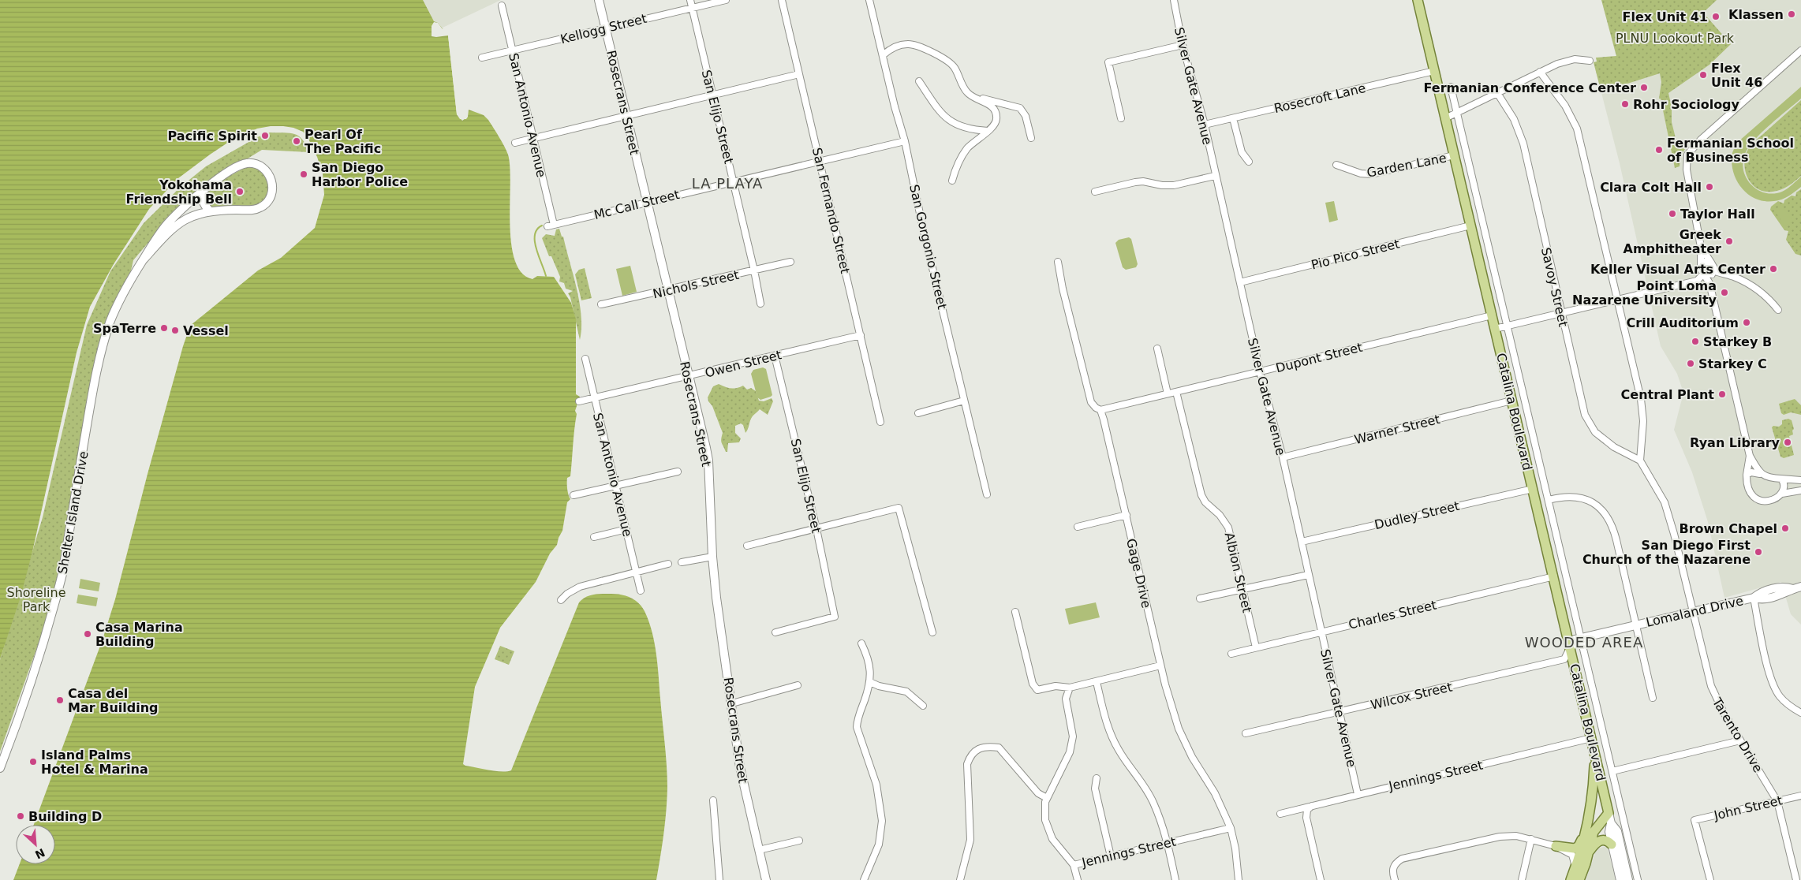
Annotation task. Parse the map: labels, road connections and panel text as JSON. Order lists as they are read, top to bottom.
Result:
{
  "streets": {
    "main road": ["Catalina Boulevard"],
    "street": [
      "Kellogg Street",
      "Silver Gate Avenue",
      "Rosecroft Lane",
      "Rosecrans Street",
      "San Antonio Avenue",
      "San Elijo Street",
      "Garden Lane",
      "Mc Call Street",
      "San Fernando Street",
      "San Gorgonio Street",
      "Pio Pico Street",
      "Nichols Street",
      "Savoy Street",
      "Dupont Street",
      "Owen Street",
      "Warner Street",
      "Shelter Island Drive",
      "Dudley Street",
      "Albion Street",
      "Gage Drive",
      "Lomaland Drive",
      "Charles Street",
      "Wilcox Street",
      "Tarento Drive",
      "Jennings Street",
      "John Street"
    ]
  },
  "crossings": [
    ["Kellogg Street", "Rosecrans Street"],
    ["Kellogg Street", "San Antonio Avenue"],
    ["Kellogg Street", "San Elijo Street"],
    ["Silver Gate Avenue", "Rosecroft Lane"],
    ["Silver Gate Avenue", "Pio Pico Street"],
    ["Silver Gate Avenue", "Dupont Street"],
    ["Silver Gate Avenue", "Warner Street"],
    ["Silver Gate Avenue", "Dudley Street"],
    ["Silver Gate Avenue", "Charles Street"],
    ["Silver Gate Avenue", "Wilcox Street"],
    ["Silver Gate Avenue", "Jennings Street"],
    ["Rosecroft Lane", "Catalina Boulevard"],
    ["Rosecrans Street", "Mc Call Street"],
    ["Rosecrans Street", "Nichols Street"],
    ["Rosecrans Street", "Owen Street"],
    ["San Antonio Avenue", "Mc Call Street"],
    ["San Antonio Avenue", "Owen Street"],
    ["San Elijo Street", "Mc Call Street"],
    ["San Elijo Street", "Nichols Street"],
    ["San Elijo Street", "Owen Street"],
    ["Garden Lane", "Catalina Boulevard"],
    ["Mc Call Street", "San Fernando Street"],
    ["Mc Call Street", "San Gorgonio Street"],
    ["San Fernando Street", "Owen Street"],
    ["Pio Pico Street", "Catalina Boulevard"],
    ["Savoy Street", "Tarento Drive"],
    ["Dupont Street", "Catalina Boulevard"],
    ["Dupont Street", "Albion Street"],
    ["Dupont Street", "Gage Drive"],
    ["Catalina Boulevard", "Warner Street"],
    ["Catalina Boulevard", "Dudley Street"],
    ["Catalina Boulevard", "Lomaland Drive"],
    ["Catalina Boulevard", "Charles Street"],
    ["Catalina Boulevard", "Wilcox Street"],
    ["Catalina Boulevard", "Jennings Street"],
    ["Albion Street", "Charles Street"],
    ["Gage Drive", "Jennings Street"],
    ["Lomaland Drive", "Tarento Drive"],
    ["Tarento Drive", "John Street"]
  ],
  "districts": ["LA PLAYA", "WOODED AREA"],
  "parks": ["PLNU Lookout Park", "Shoreline Park"],
  "places": [
    "Klassen",
    "Flex Unit 41",
    "Flex Unit 46",
    "Fermanian Conference Center",
    "Rohr Sociology",
    "Pacific Spirit",
    "Pearl Of The Pacific",
    "Fermanian School of Business",
    "San Diego Harbor Police",
    "Clara Colt Hall",
    "Yokohama Friendship Bell",
    "Taylor Hall",
    "Greek Amphitheater",
    "Keller Visual Arts Center",
    "Point Loma Nazarene University",
    "Crill Auditorium",
    "SpaTerre",
    "Vessel",
    "Starkey B",
    "Starkey C",
    "Central Plant",
    "Ryan Library",
    "Brown Chapel",
    "San Diego First Church of the Nazarene",
    "Casa Marina Building",
    "Casa del Mar Building",
    "Island Palms Hotel & Marina",
    "Building D"
  ],
  "north": "bottom right"
}
